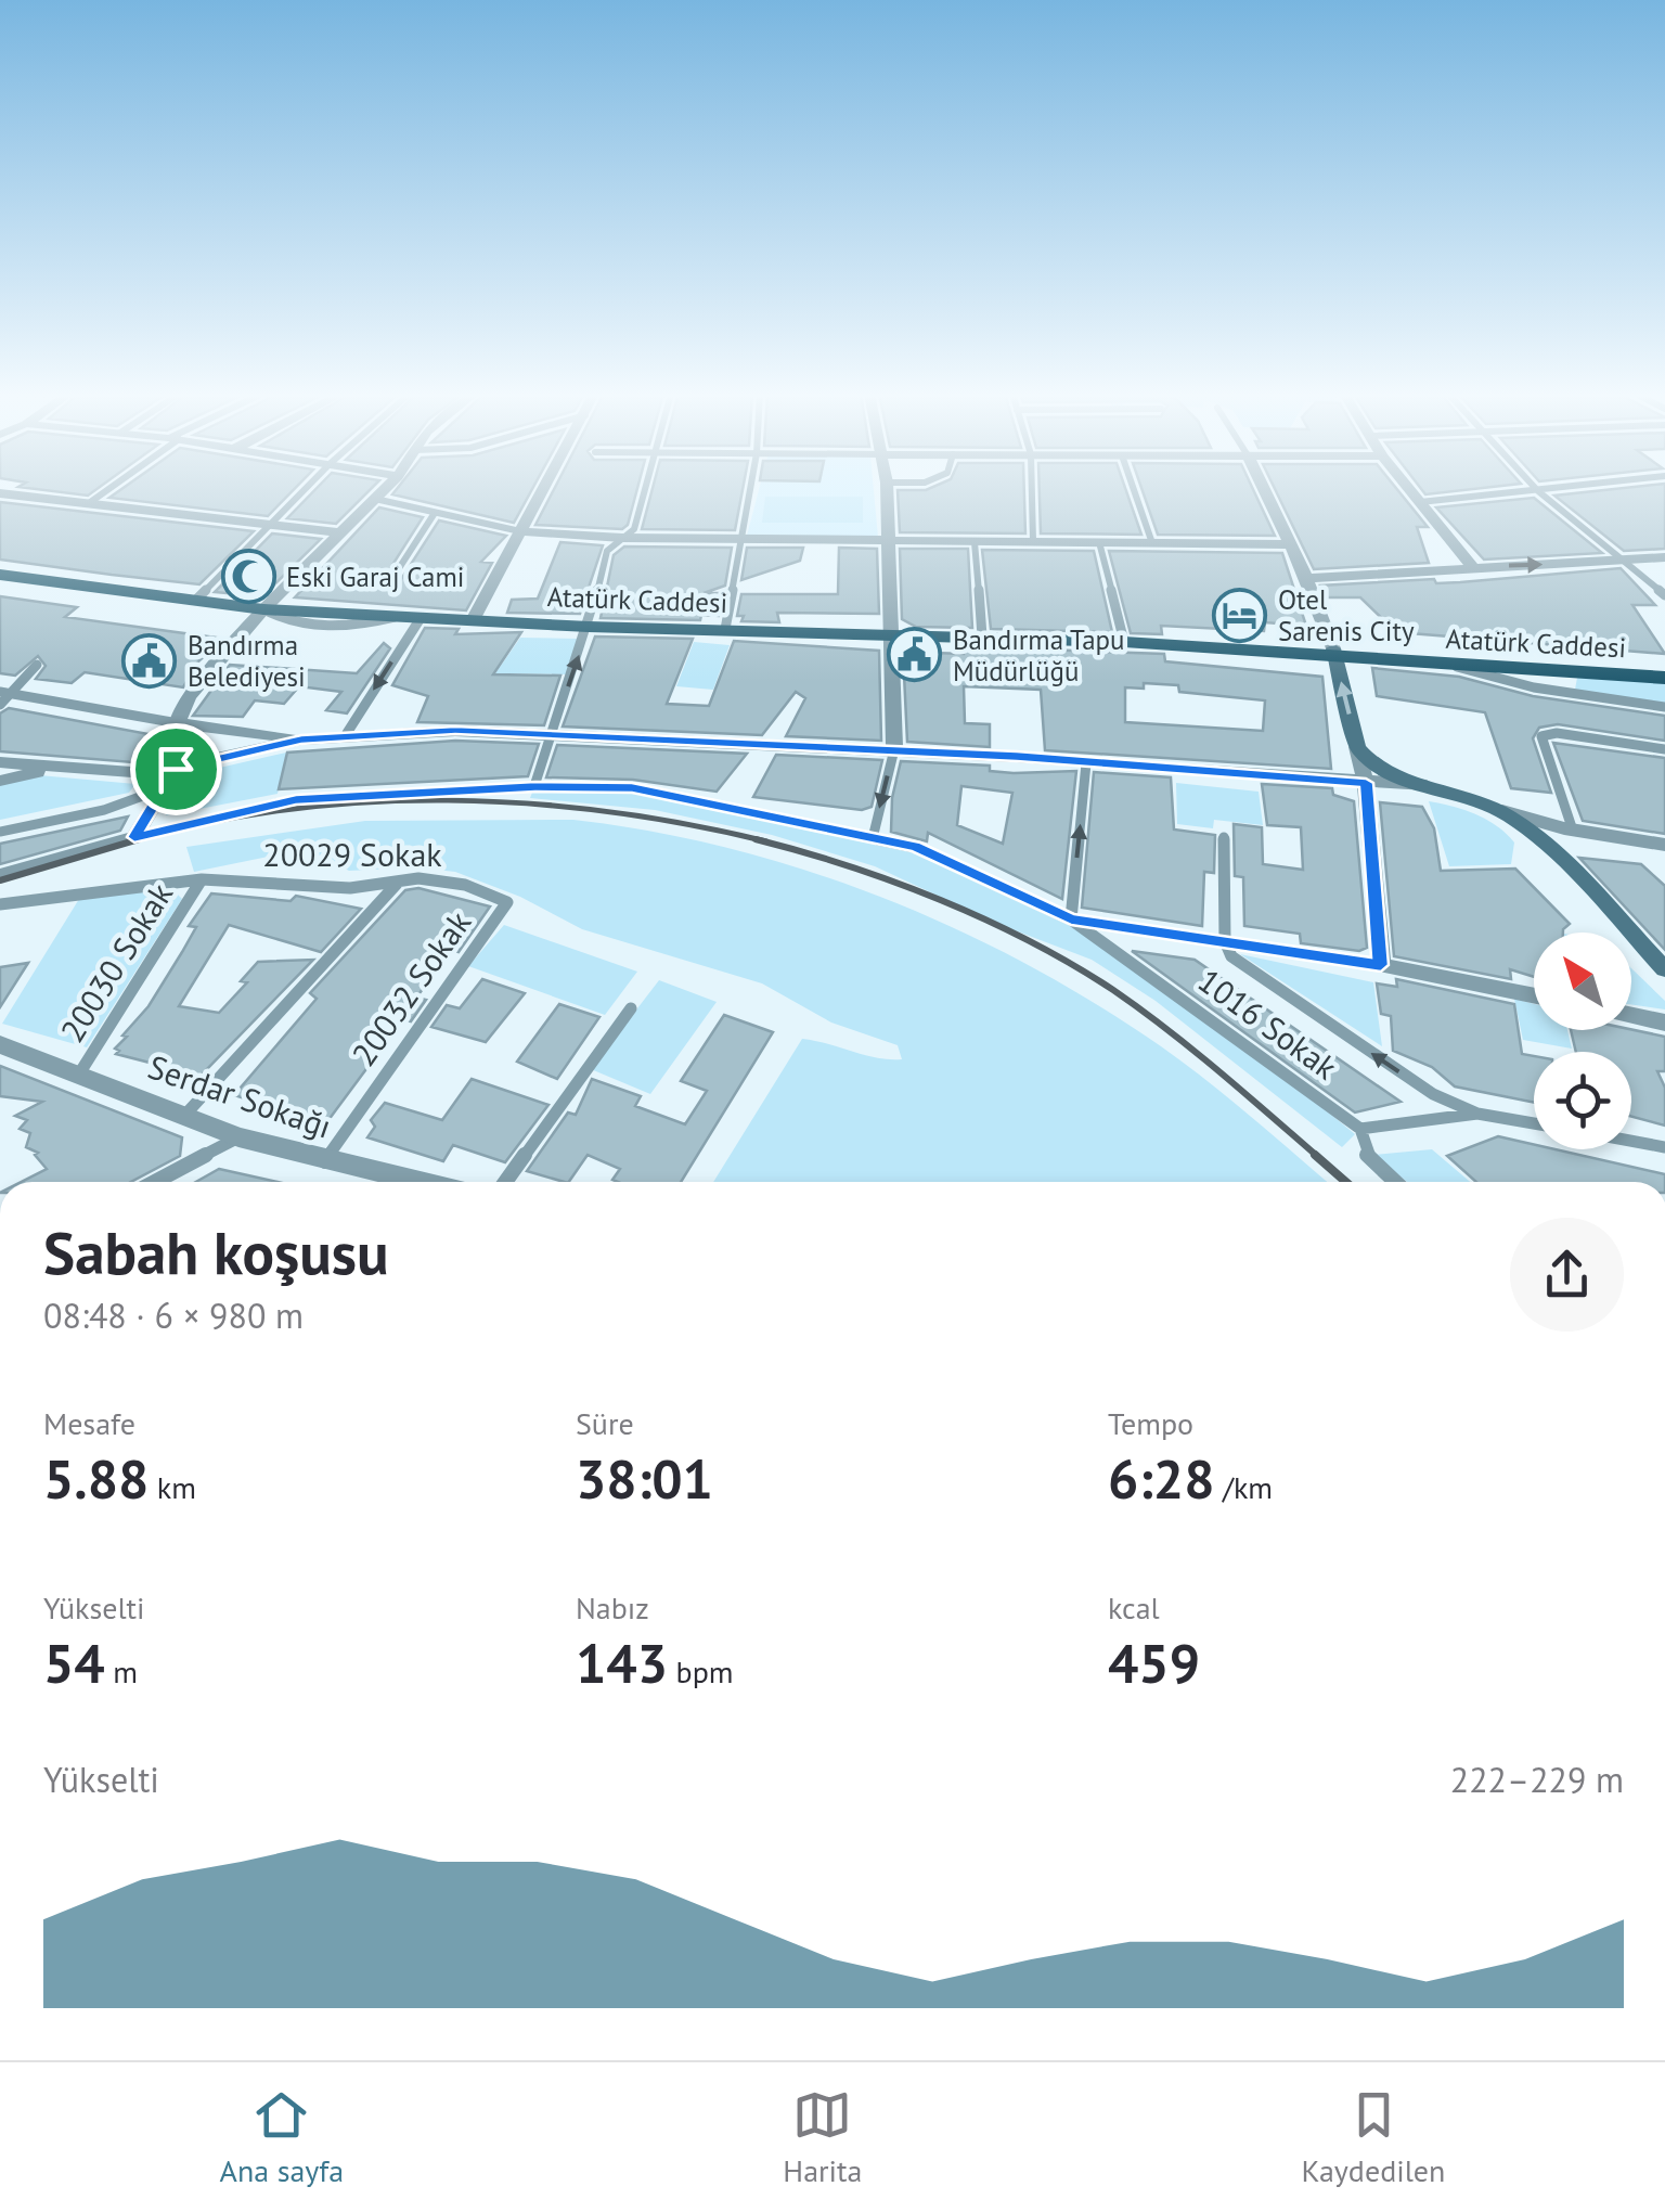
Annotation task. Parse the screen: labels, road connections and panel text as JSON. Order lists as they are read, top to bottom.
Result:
{
  "streets": {
    "main road": ["Atatürk Caddesi"],
    "street": ["Serdar Sokağı"],
    "lane": [
      "20029 Sokak",
      "20030 Sokak",
      "20032 Sokak",
      "1016 Sokak"
    ]
  },
  "crossings": [
    ["20029 Sokak", "20030 Sokak"],
    ["20029 Sokak", "20032 Sokak"],
    ["20030 Sokak", "Serdar Sokağı"],
    ["20032 Sokak", "Serdar Sokağı"]
  ],
  "places": {
    "mosque": ["Eski Garaj Cami"],
    "hotel": ["Otel Sarenis City"],
    "public building": ["Bandırma Tapu Müdürlüğü", "Bandırma Belediyesi"]
  },
  "north": "top left",
  "page": {
    "heading": ["Sabah koşusu", "08:48 · 6 × 980 m"],
    "stats": [
      ["Mesafe", "5.88 km"],
      ["Süre", "38:01"],
      ["Tempo", "6:28 /km"],
      ["Yükselti", "54 m"],
      ["Nabız", "143 bpm"],
      ["kcal", "459"]
    ],
    "chart": ["Yükselti", "222–229 m"],
    "tabs": ["Ana sayfa", "Harita", "Kaydedilen"]
  }
}
